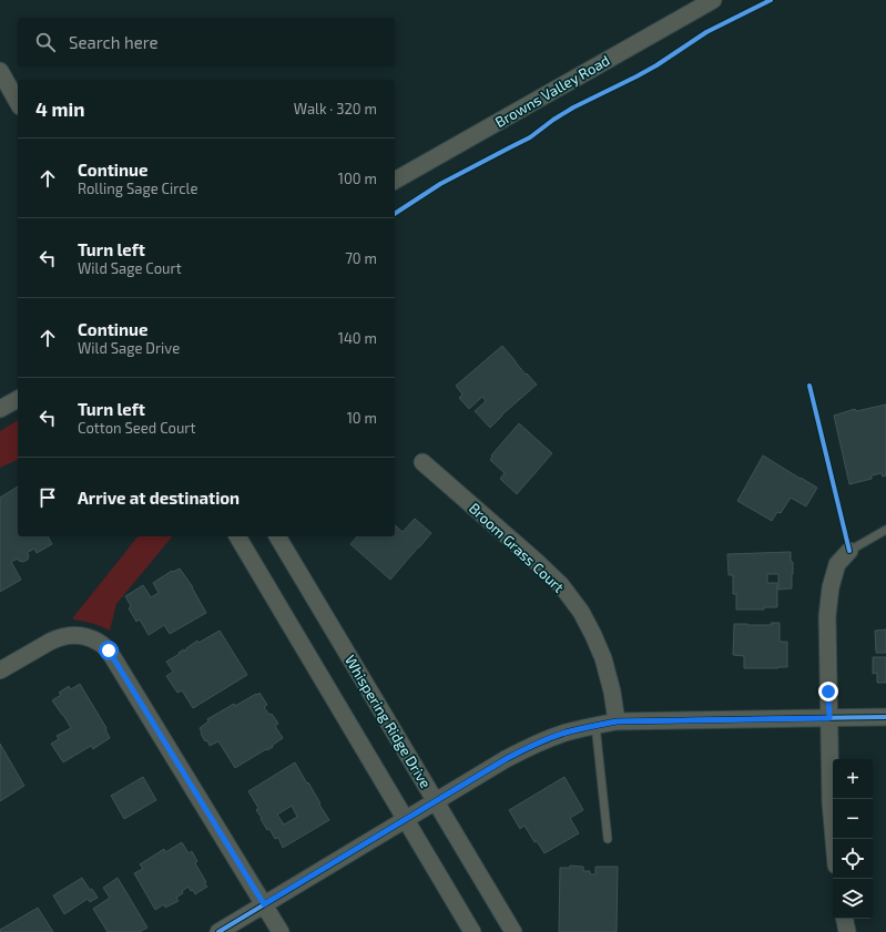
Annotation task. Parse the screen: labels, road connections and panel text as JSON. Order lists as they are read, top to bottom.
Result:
{
  "streets": {
    "street": ["Browns Valley Road", "Broom Grass Court", "Whispering Ridge Drive"]
  },
  "page": {
    "search": "Search here",
    "heading": ["4 min", "Walk · 320 m"],
    "list": [
      ["Continue", "Rolling Sage Circle", "100 m"],
      ["Turn left", "Wild Sage Court", "70 m"],
      ["Continue", "Wild Sage Drive", "140 m"],
      ["Turn left", "Cotton Seed Court", "10 m"],
      "Arrive at destination"
    ],
    "map_buttons": ["+", "−"]
  }
}
